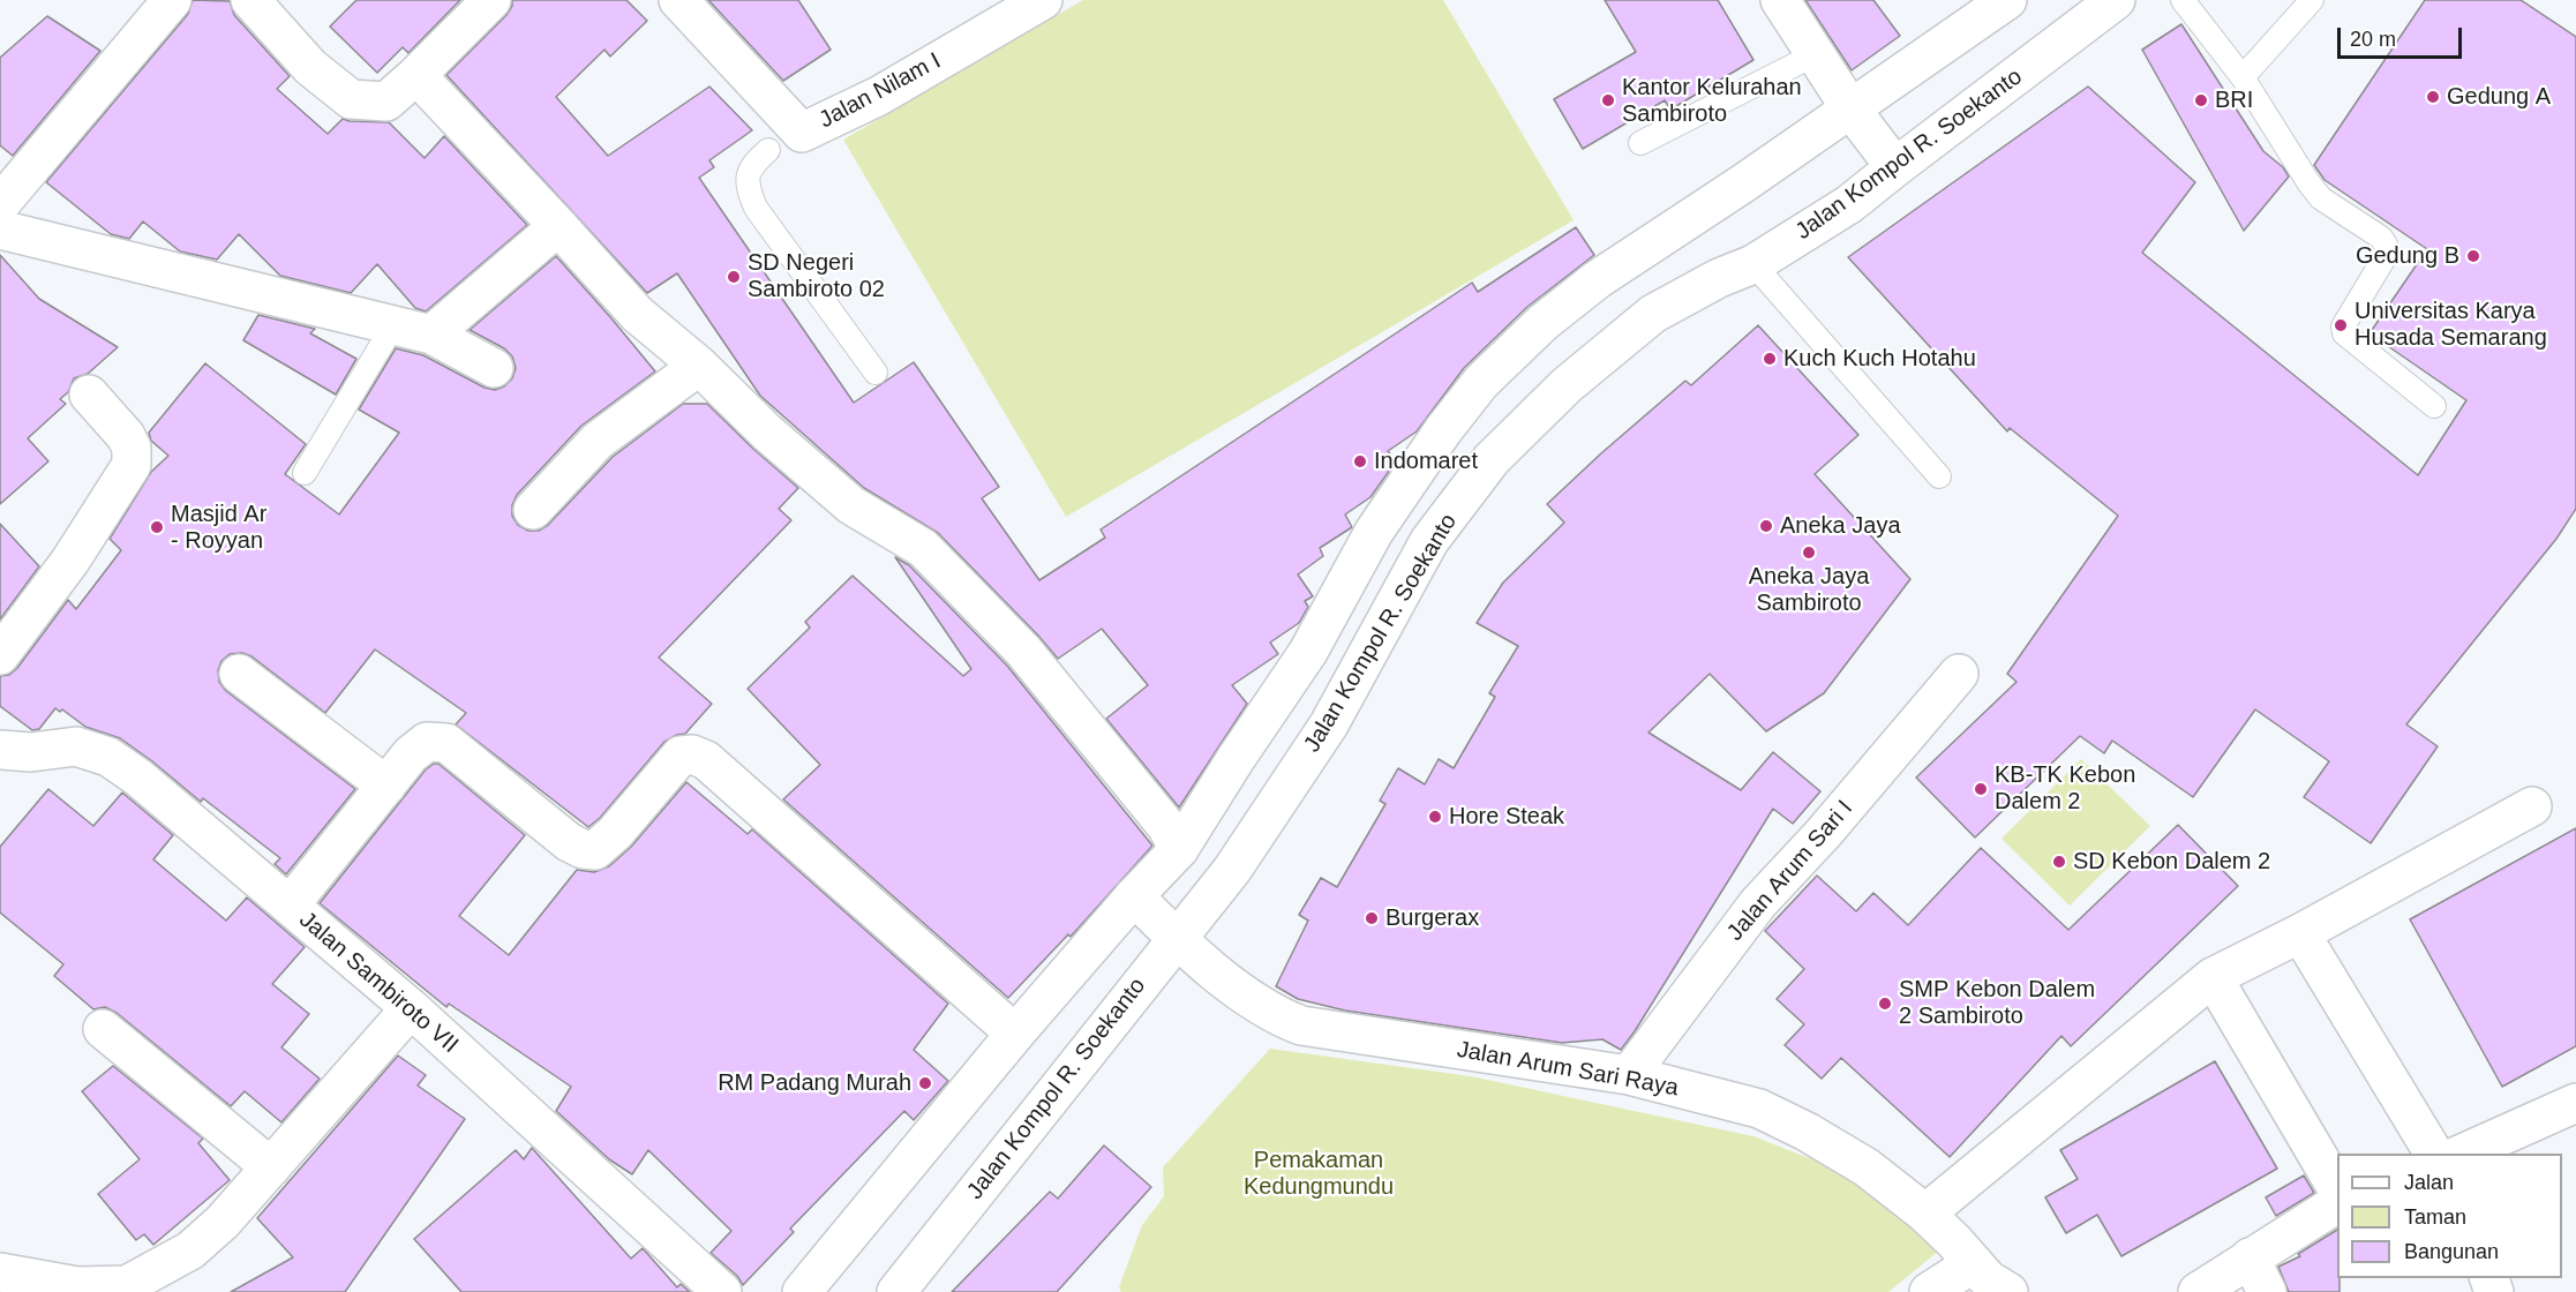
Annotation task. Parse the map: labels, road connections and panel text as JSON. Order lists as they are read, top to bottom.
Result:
{
  "streets": {
    "street": [
      "Jalan Nilam I",
      "Jalan Kompol R. Soekanto",
      "Jalan Arum Sari I",
      "Jalan Sambiroto VII",
      "Jalan Arum Sari Raya"
    ]
  },
  "crossings": [
    ["Jalan Kompol R. Soekanto", "Jalan Arum Sari Raya"],
    ["Jalan Arum Sari I", "Jalan Arum Sari Raya"]
  ],
  "parks": ["Pemakaman Kedungmundu"],
  "places": [
    "Gedung A",
    "Kantor Kelurahan Sambiroto",
    "BRI",
    "Gedung B",
    "SD Negeri Sambiroto 02",
    "Universitas Karya Husada Semarang",
    "Kuch Kuch Hotahu",
    "Indomaret",
    "Aneka Jaya",
    "Masjid Ar - Royyan",
    "Aneka Jaya Sambiroto",
    "KB-TK Kebon Dalem 2",
    "Hore Steak",
    "SD Kebon Dalem 2",
    "Burgerax",
    "SMP Kebon Dalem 2 Sambiroto",
    "RM Padang Murah"
  ],
  "legend": ["Jalan", "Taman", "Bangunan"],
  "scale_bar": "20 m"
}
